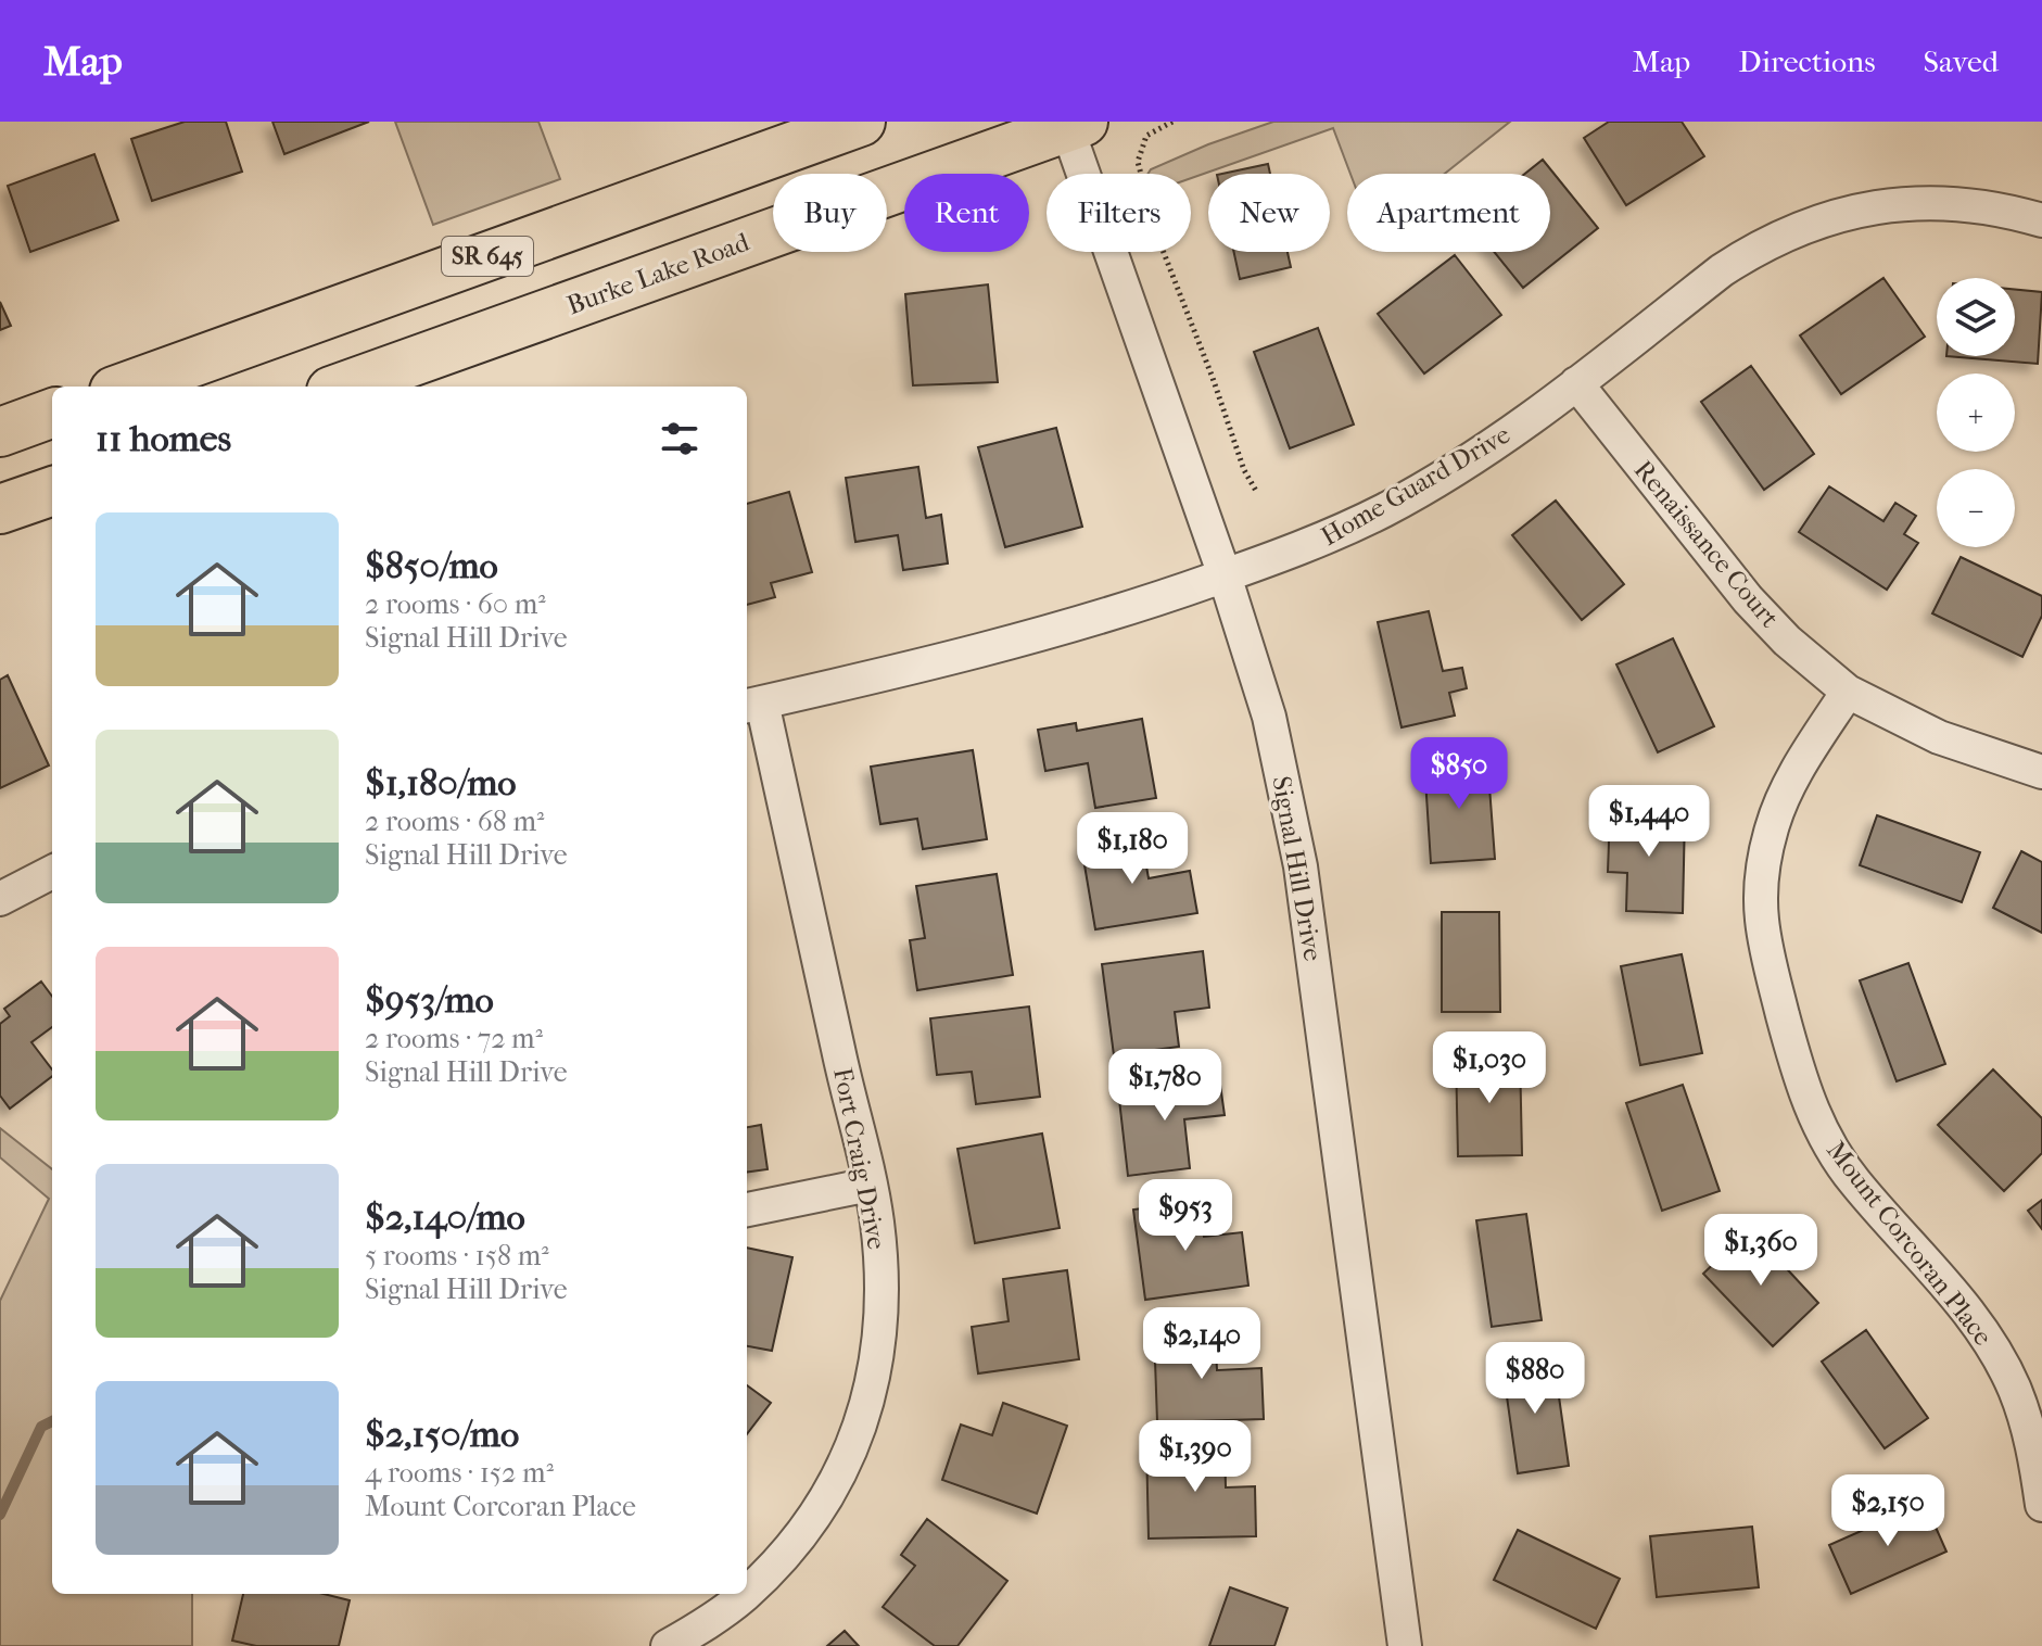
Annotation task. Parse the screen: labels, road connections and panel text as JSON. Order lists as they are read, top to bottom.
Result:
{
  "streets": {
    "main road": ["SR 645", "Burke Lake Road"],
    "street": [
      "Home Guard Drive",
      "Renaissance Court",
      "Signal Hill Drive",
      "Fort Craig Drive",
      "Mount Corcoran Place"
    ]
  },
  "crossings": [
    ["Burke Lake Road", "Signal Hill Drive"],
    ["Home Guard Drive", "Renaissance Court"],
    ["Home Guard Drive", "Signal Hill Drive"],
    ["Home Guard Drive", "Fort Craig Drive"],
    ["Renaissance Court", "Mount Corcoran Place"]
  ],
  "page": {
    "header": "Map",
    "nav": ["Map", "Directions", "Saved"],
    "chip": [
      "Buy",
      "Rent",
      "Filters",
      "New",
      "Apartment"
    ],
    "map_buttons": ["+", "−"],
    "heading": "11 homes",
    "list": [
      {
        "name": "$850/mo",
        "note": "2 rooms · 60 m² · Signal Hill Drive"
      },
      {
        "name": "$1,180/mo",
        "note": "2 rooms · 68 m² · Signal Hill Drive"
      },
      {
        "name": "$953/mo",
        "note": "2 rooms · 72 m² · Signal Hill Drive"
      },
      {
        "name": "$2,140/mo",
        "note": "5 rooms · 158 m² · Signal Hill Drive"
      },
      {
        "name": "$2,150/mo",
        "note": "4 rooms · 152 m² · Mount Corcoran Place"
      }
    ],
    "price": [
      "$850",
      "$1,440",
      "$1,180",
      "$1,030",
      "$1,780",
      "$953",
      "$1,360",
      "$2,140",
      "$880",
      "$1,390",
      "$2,150"
    ]
  }
}
